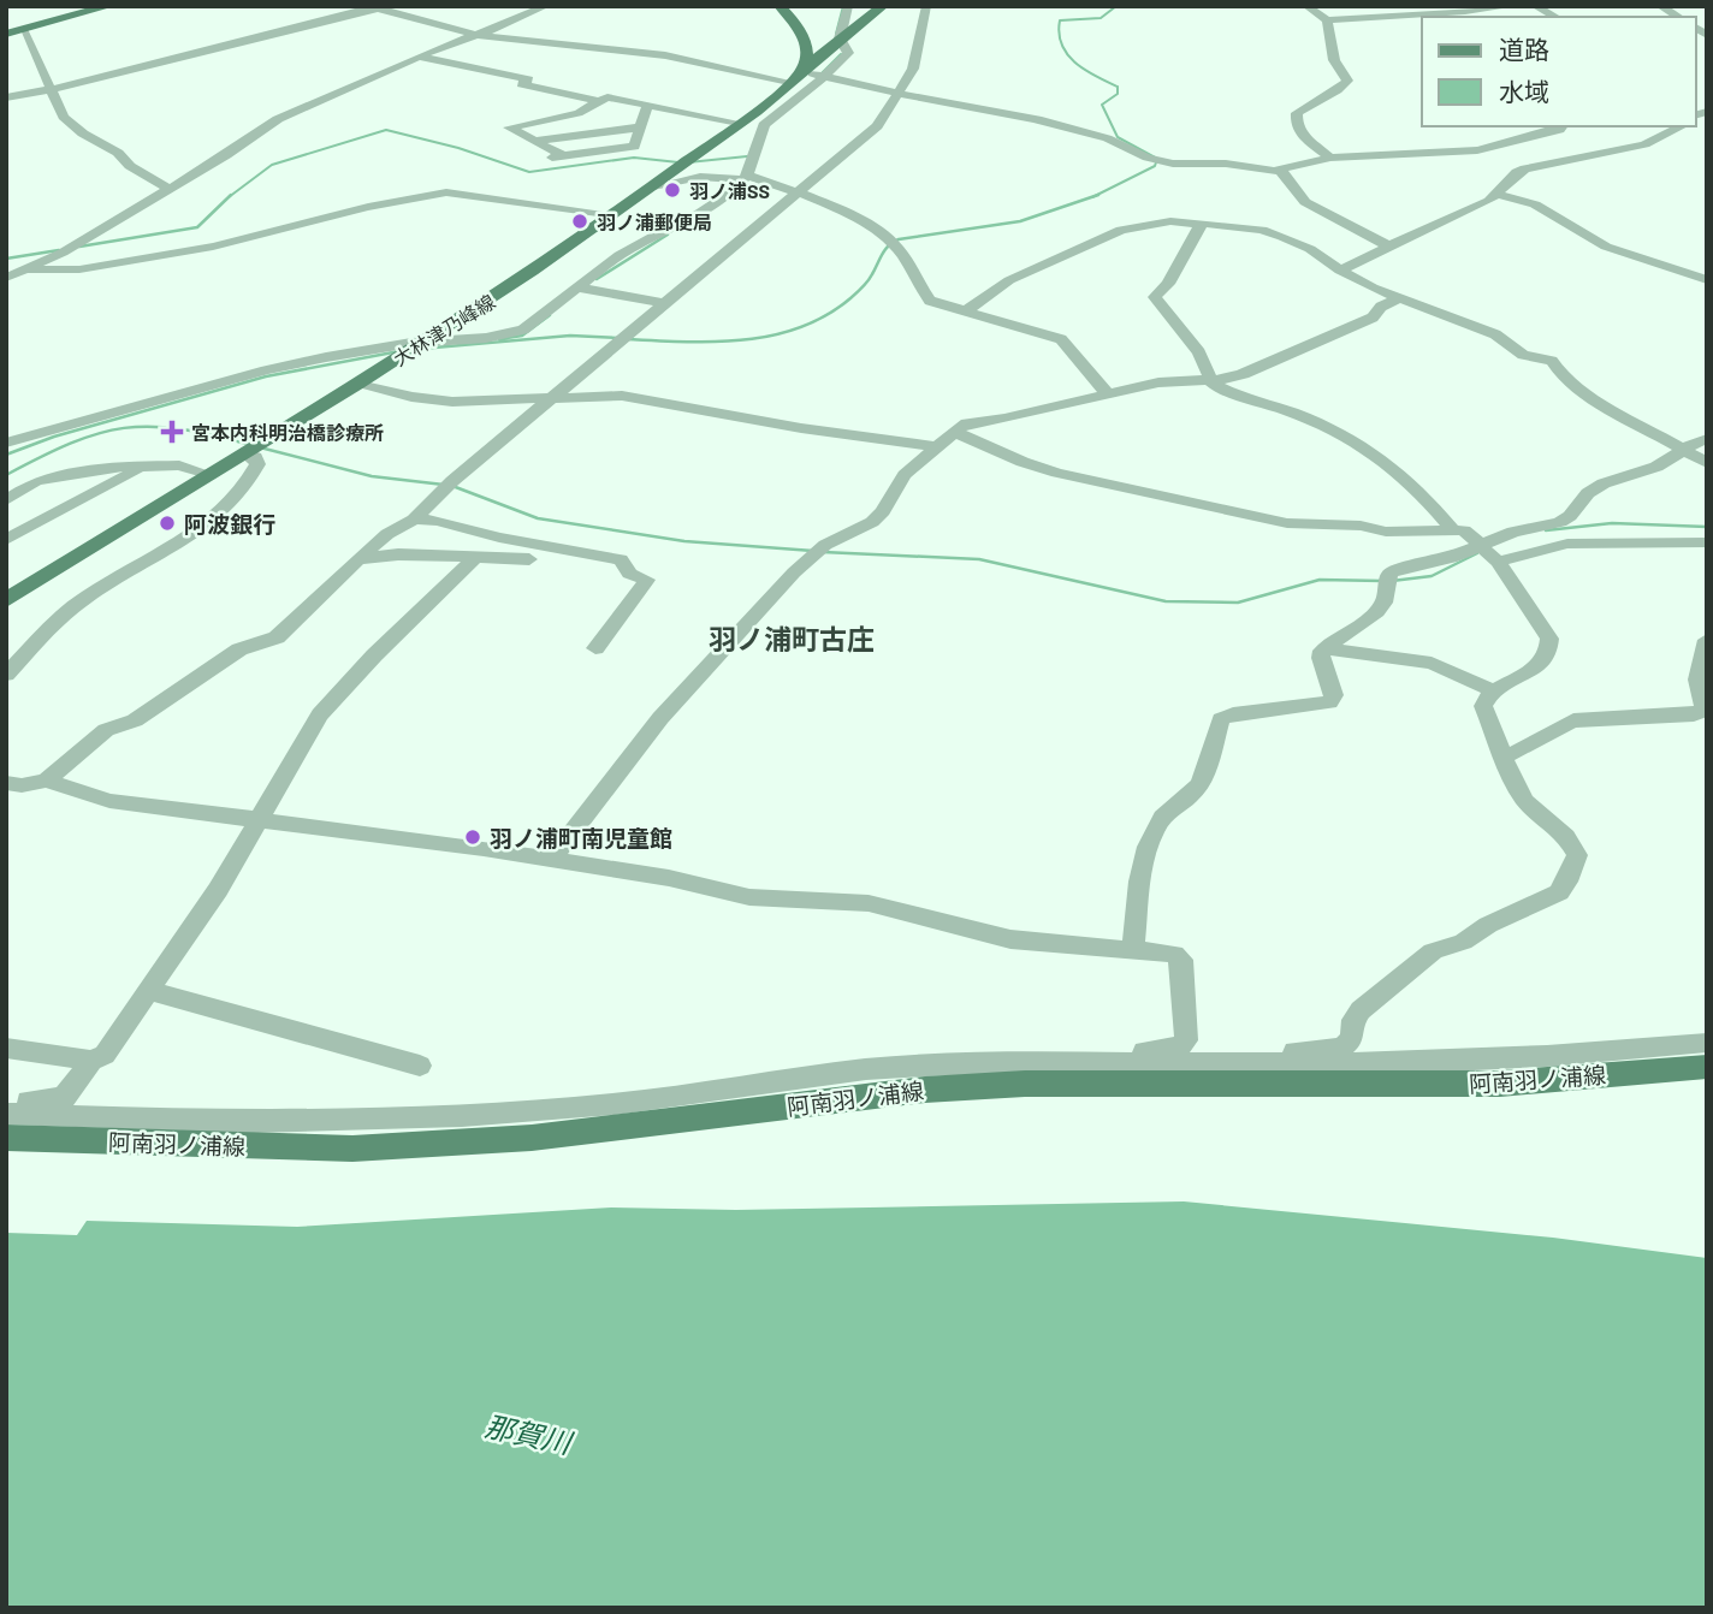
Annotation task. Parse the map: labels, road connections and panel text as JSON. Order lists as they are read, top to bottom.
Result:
{
  "streets": {
    "main road": ["大林津乃峰線", "阿南羽ノ浦線"]
  },
  "districts": ["羽ノ浦町古庄"],
  "water": ["那賀川"],
  "places": {
    "other": [
      "羽ノ浦SS",
      "羽ノ浦郵便局",
      "阿波銀行",
      "羽ノ浦町南児童館"
    ],
    "health": ["宮本内科明治橋診療所"]
  },
  "legend": ["道路", "水域"]
}
